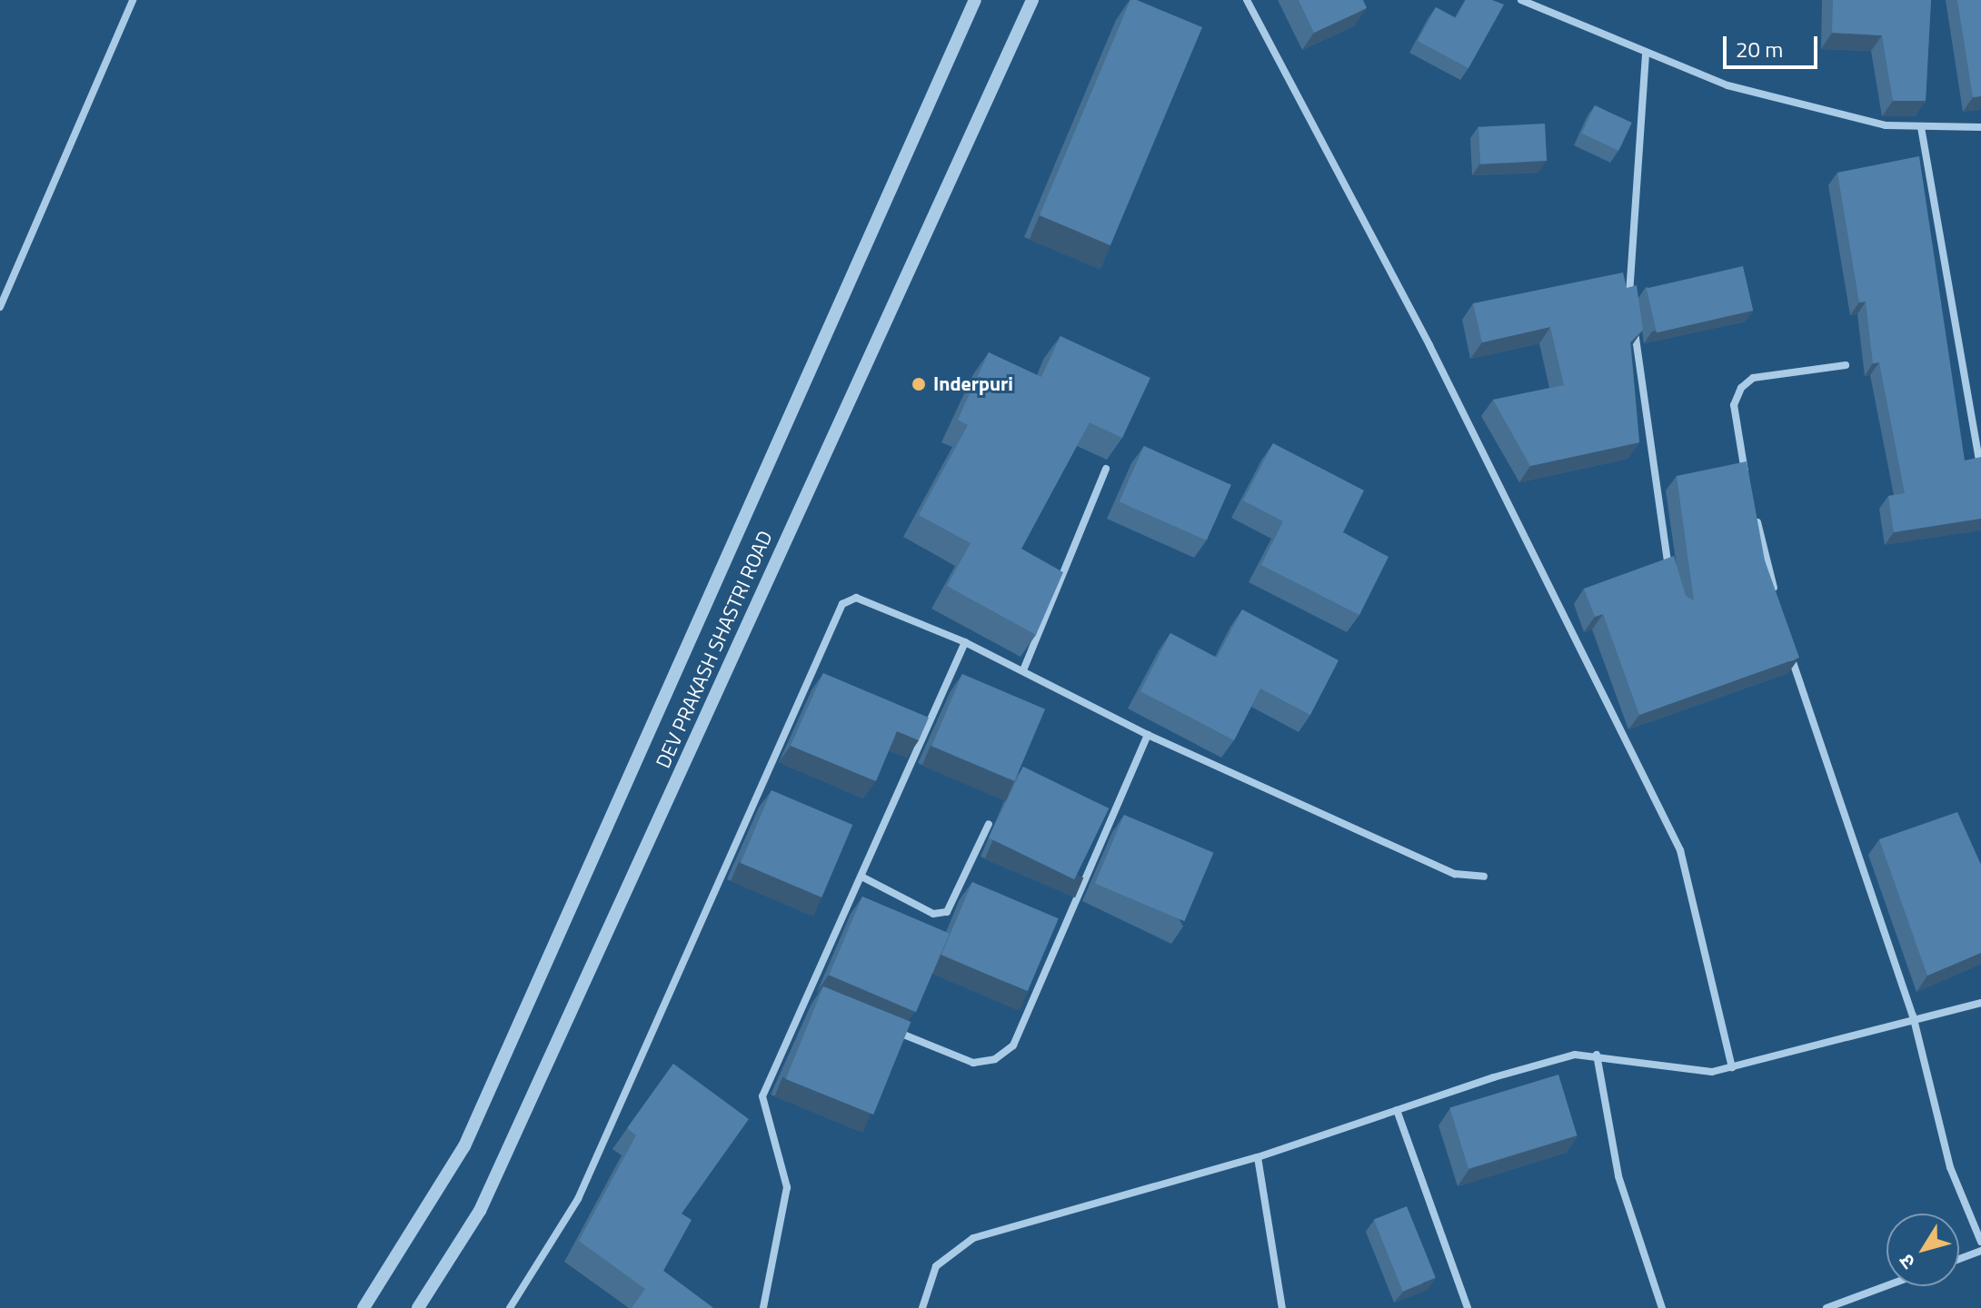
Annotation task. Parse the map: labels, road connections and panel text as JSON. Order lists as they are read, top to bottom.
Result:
{
  "streets": {
    "street": ["DEV PRAKASH SHASTRI ROAD"]
  },
  "places": ["Inderpuri"],
  "scale_bar": "20 m",
  "north": "bottom left"
}
